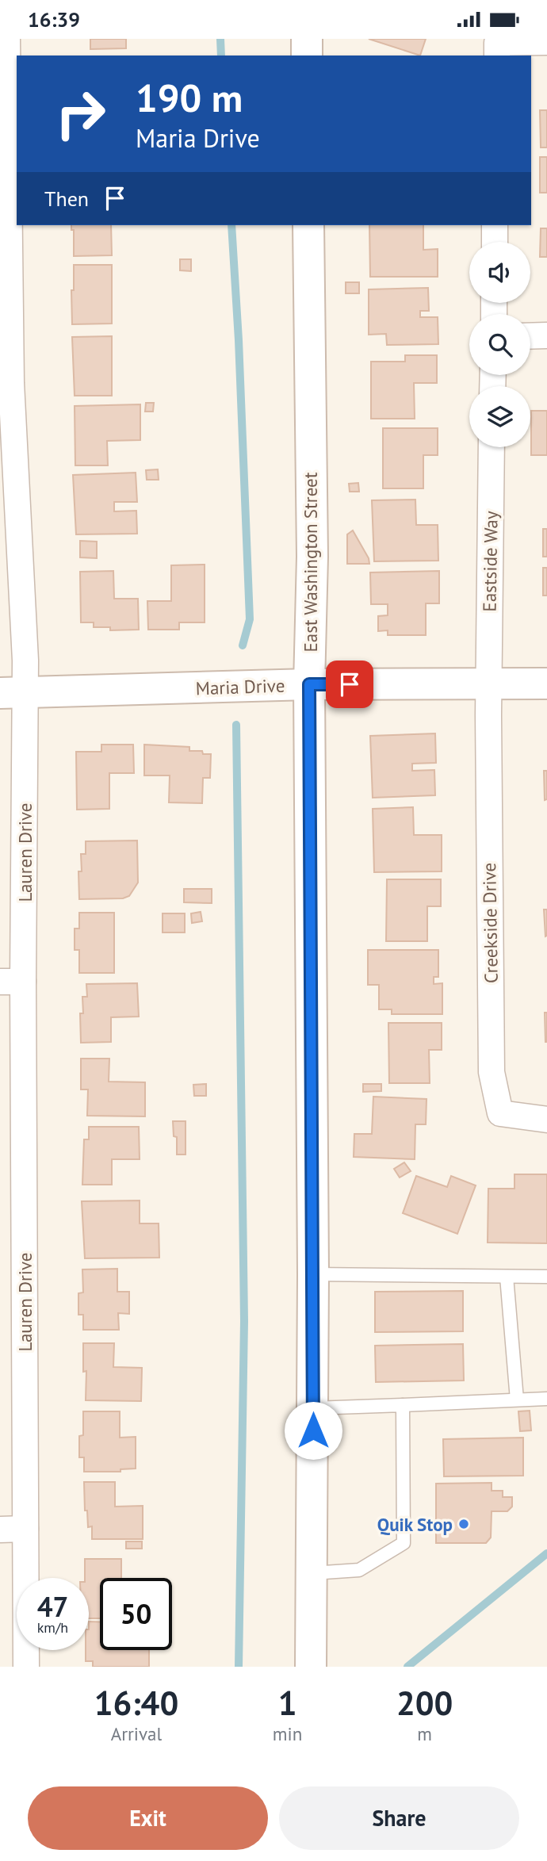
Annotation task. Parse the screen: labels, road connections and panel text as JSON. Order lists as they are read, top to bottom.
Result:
{
  "streets": {
    "main road": ["East Washington Street", "Maria Drive"],
    "street": ["Eastside Way", "Lauren Drive", "Creekside Drive"]
  },
  "crossings": [
    ["Eastside Way", "Maria Drive"],
    ["Eastside Way", "Creekside Drive"],
    ["East Washington Street", "Maria Drive"],
    ["Maria Drive", "Lauren Drive"],
    ["Maria Drive", "Creekside Drive"]
  ],
  "places": ["Quik Stop"],
  "page": {
    "status": "16:39",
    "turn": ["190 m", "Maria Drive"],
    "then": "Then",
    "speed": "47 km/h",
    "limit": "50",
    "eta": [
      "16:40",
      "Arrival",
      "1",
      "min",
      "200",
      "m"
    ],
    "buttons": ["Exit", "Share"]
  }
}
